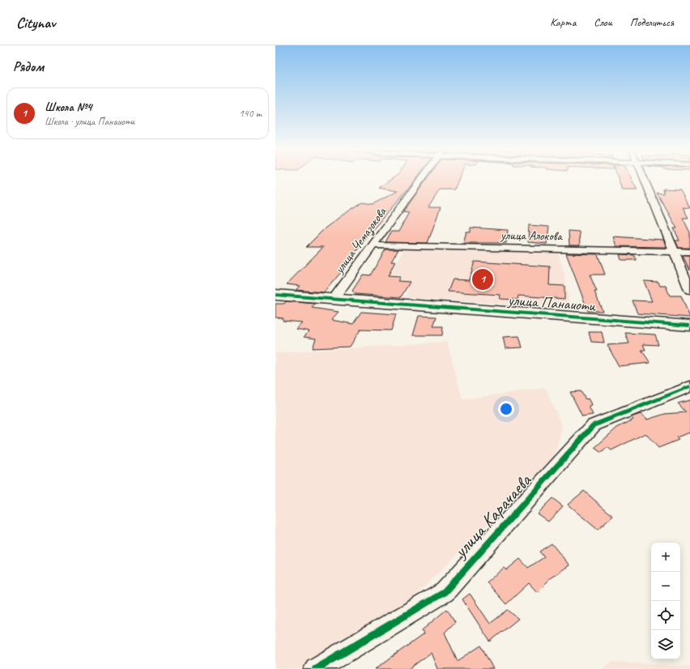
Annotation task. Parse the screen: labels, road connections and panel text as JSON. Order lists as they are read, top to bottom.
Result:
{
  "streets": {
    "street": [
      "улица Алокова",
      "улица Чемазокова",
      "улица Панаиоти",
      "улица Карачаева"
    ]
  },
  "crossings": [
    ["улица Алокова", "улица Чемазокова"],
    ["улица Чемазокова", "улица Панаиоти"]
  ],
  "page": {
    "header": "Citynav",
    "nav": ["Карта", "Слои", "Поделиться"],
    "heading": "Рядом",
    "list": [
      {
        "mark": "1",
        "name": "Школа №4",
        "note": "Школа · улица Панаиоти",
        "value": "140 m"
      }
    ],
    "pins": "1",
    "map_buttons": ["+", "−"]
  }
}
